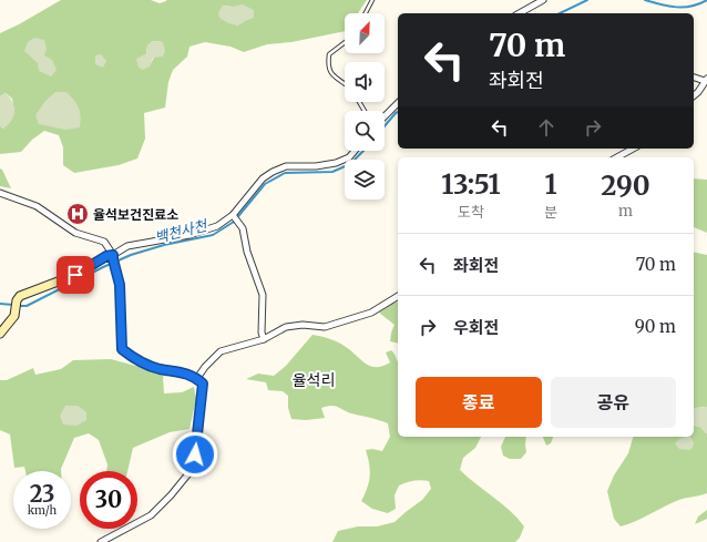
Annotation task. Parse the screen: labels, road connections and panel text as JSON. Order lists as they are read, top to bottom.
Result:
{
  "districts": ["율석리"],
  "water": ["백천사천"],
  "places": {
    "hospital": ["율석보건진료소"]
  },
  "north": "top right",
  "page": {
    "turn": ["70 m", "좌회전"],
    "eta": [
      "13:51",
      "도착",
      "1",
      "분",
      "290",
      "m"
    ],
    "list": [
      {
        "name": "좌회전",
        "value": "70 m"
      },
      {
        "name": "우회전",
        "value": "90 m"
      }
    ],
    "buttons": ["종료", "공유"],
    "speed": "23 km/h",
    "limit": "30"
  }
}
